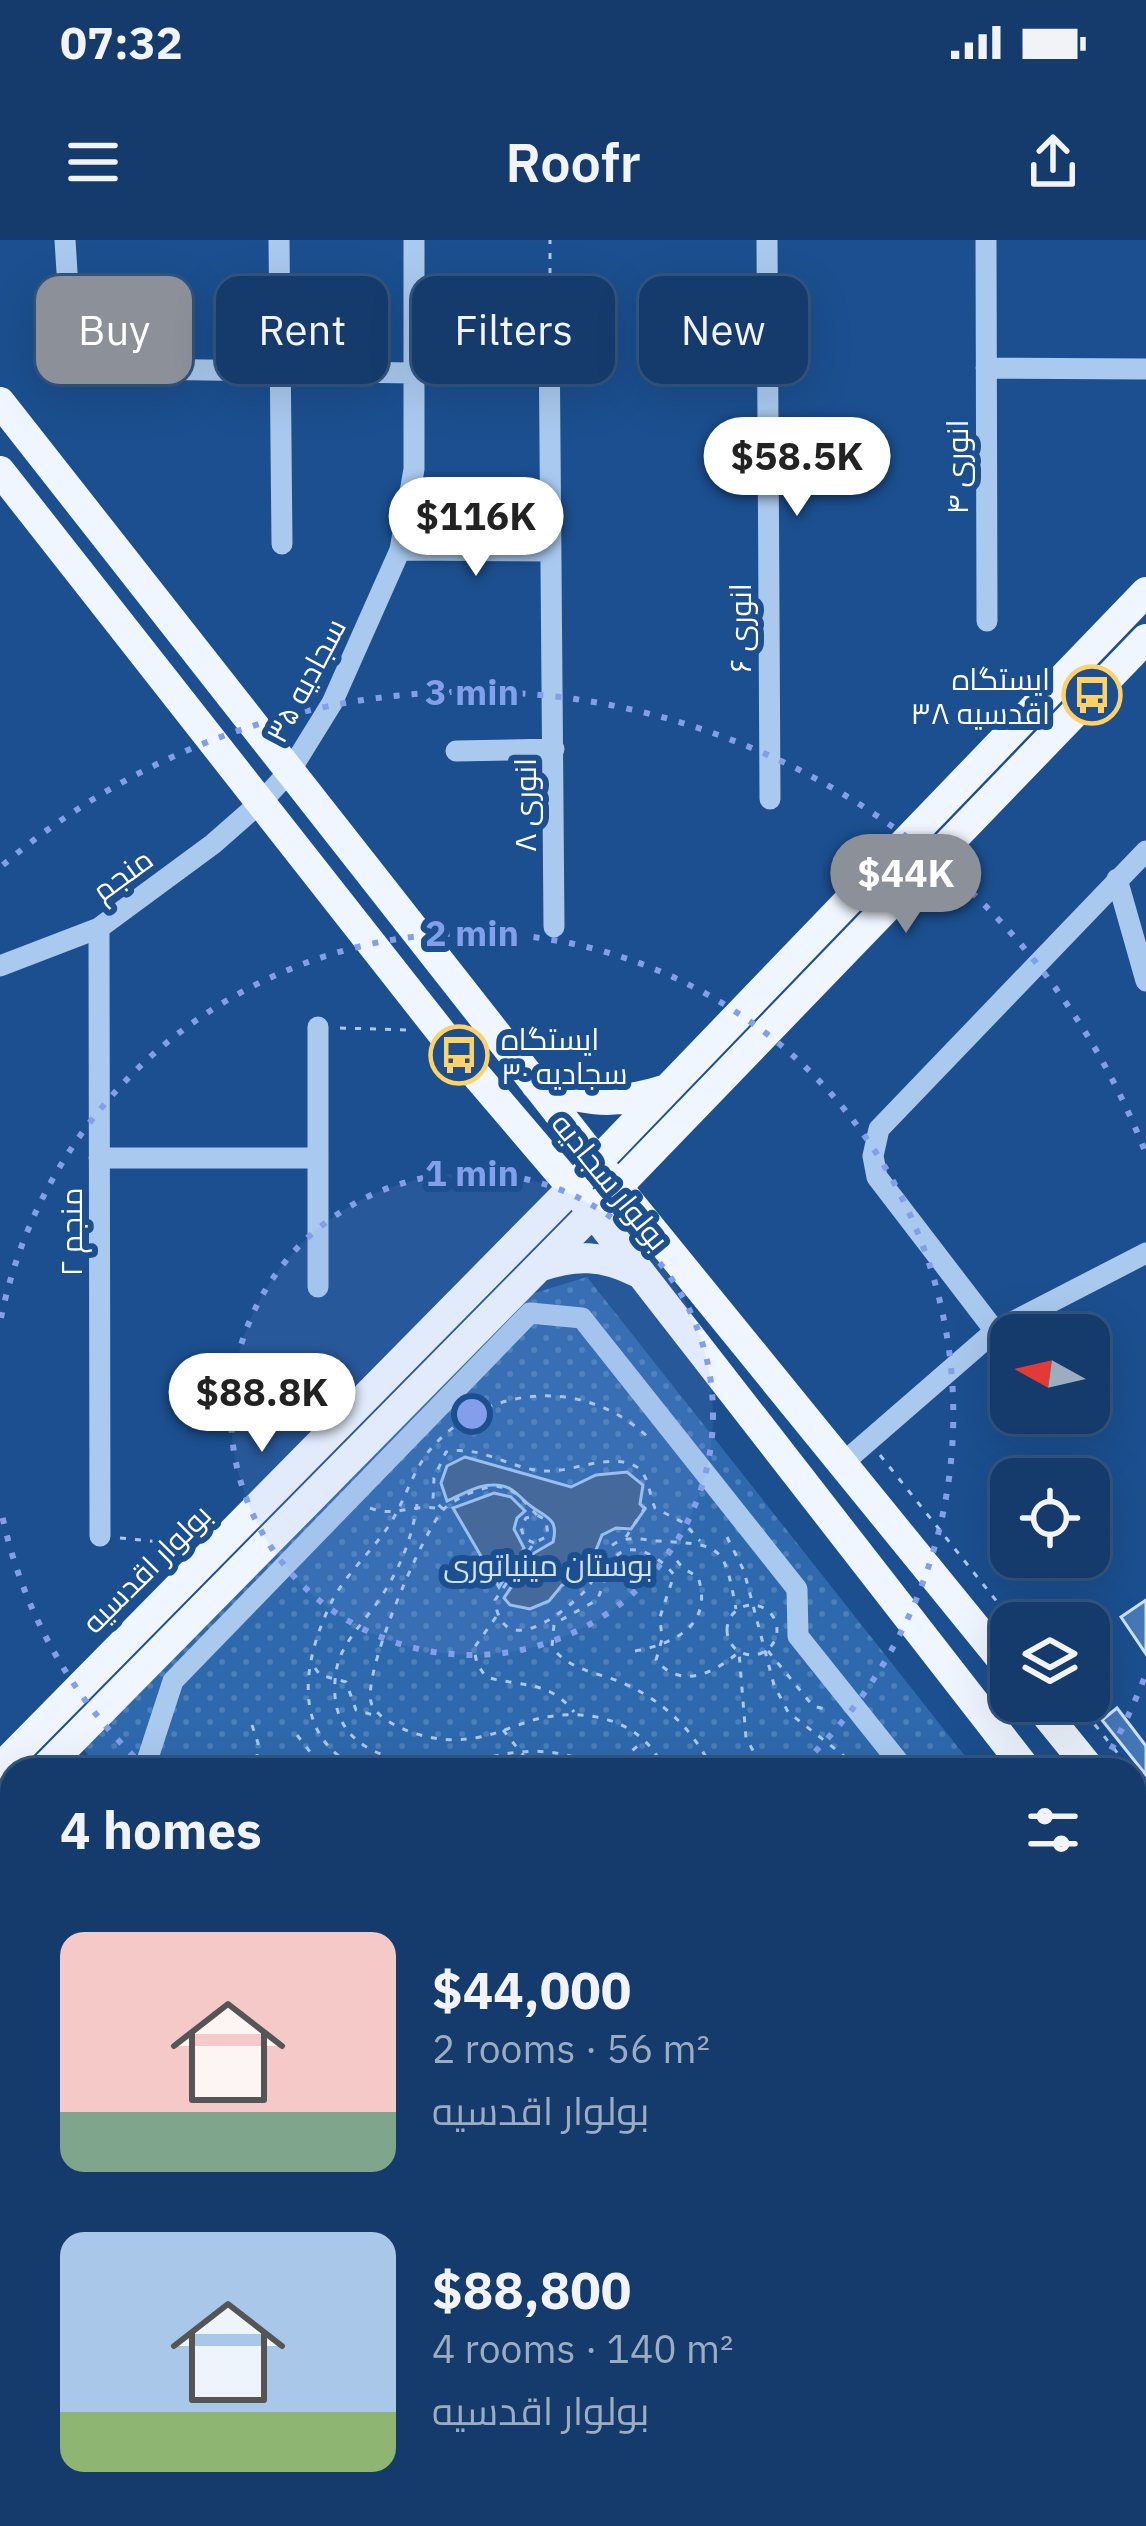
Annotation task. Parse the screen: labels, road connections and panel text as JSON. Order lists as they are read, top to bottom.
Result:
{
  "streets": {
    "main road": ["بولوار سجادیه", "بولوار اقدسیه"],
    "street": [
      "انوری ۴",
      "انوری ۶",
      "سجادیه ۳۵",
      "انوری ۸",
      "منجم",
      "منجم ۲"
    ]
  },
  "crossings": [
    ["سجادیه ۳۵", "منجم"],
    ["سجادیه ۳۵", "بولوار سجادیه"],
    ["منجم", "بولوار سجادیه"],
    ["منجم", "منجم ۲"],
    ["بولوار سجادیه", "بولوار اقدسیه"]
  ],
  "parks": ["بوستان مینیاتوری"],
  "places": {
    "bus stop": ["ایستگاه اقدسیه ۳۸", "ایستگاه سجادیه ۳۰"]
  },
  "north": "left",
  "page": {
    "status": "07:32",
    "header": "Roofr",
    "chip": [
      "Buy",
      "Rent",
      "Filters",
      "New"
    ],
    "price": [
      "$58.5K",
      "$116K",
      "$44K",
      "$88.8K"
    ],
    "heading": "4 homes",
    "list": [
      {
        "name": "$44,000",
        "note": "2 rooms · 56 m² · بولوار اقدسیه"
      },
      {
        "name": "$88,800",
        "note": "4 rooms · 140 m² · بولوار اقدسیه"
      }
    ]
  },
  "rings": ["3 min", "2 min", "1 min"]
}
